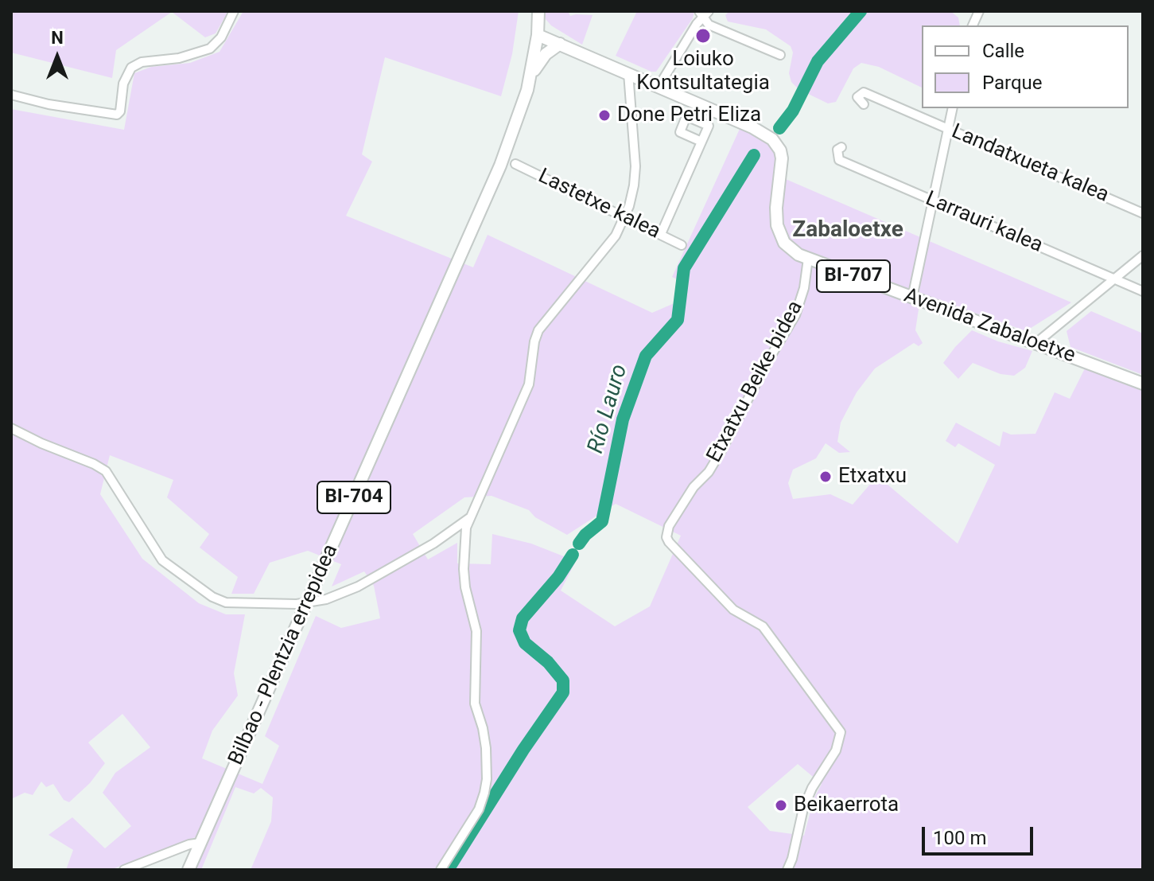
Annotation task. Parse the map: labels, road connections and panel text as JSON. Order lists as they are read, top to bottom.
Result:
{
  "streets": {
    "main road": [
      "BI-707",
      "Avenida Zabaloetxe",
      "BI-704",
      "Bilbao - Plentzia errepidea"
    ],
    "street": [
      "Landatxueta kalea",
      "Lastetxe kalea",
      "Larrauri kalea",
      "Etxatxu Beike bidea"
    ]
  },
  "crossings": [
    ["BI-707", "Avenida Zabaloetxe"],
    ["BI-707", "BI-704"],
    ["Avenida Zabaloetxe", "Etxatxu Beike bidea"],
    ["BI-704", "Bilbao - Plentzia errepidea"]
  ],
  "districts": ["Zabaloetxe"],
  "water": ["Río Lauro"],
  "places": [
    "Loiuko Kontsultategia",
    "Done Petri Eliza",
    "Etxatxu",
    "Beikaerrota"
  ],
  "legend": ["Calle", "Parque"],
  "scale_bar": "100 m",
  "north": "top"
}
